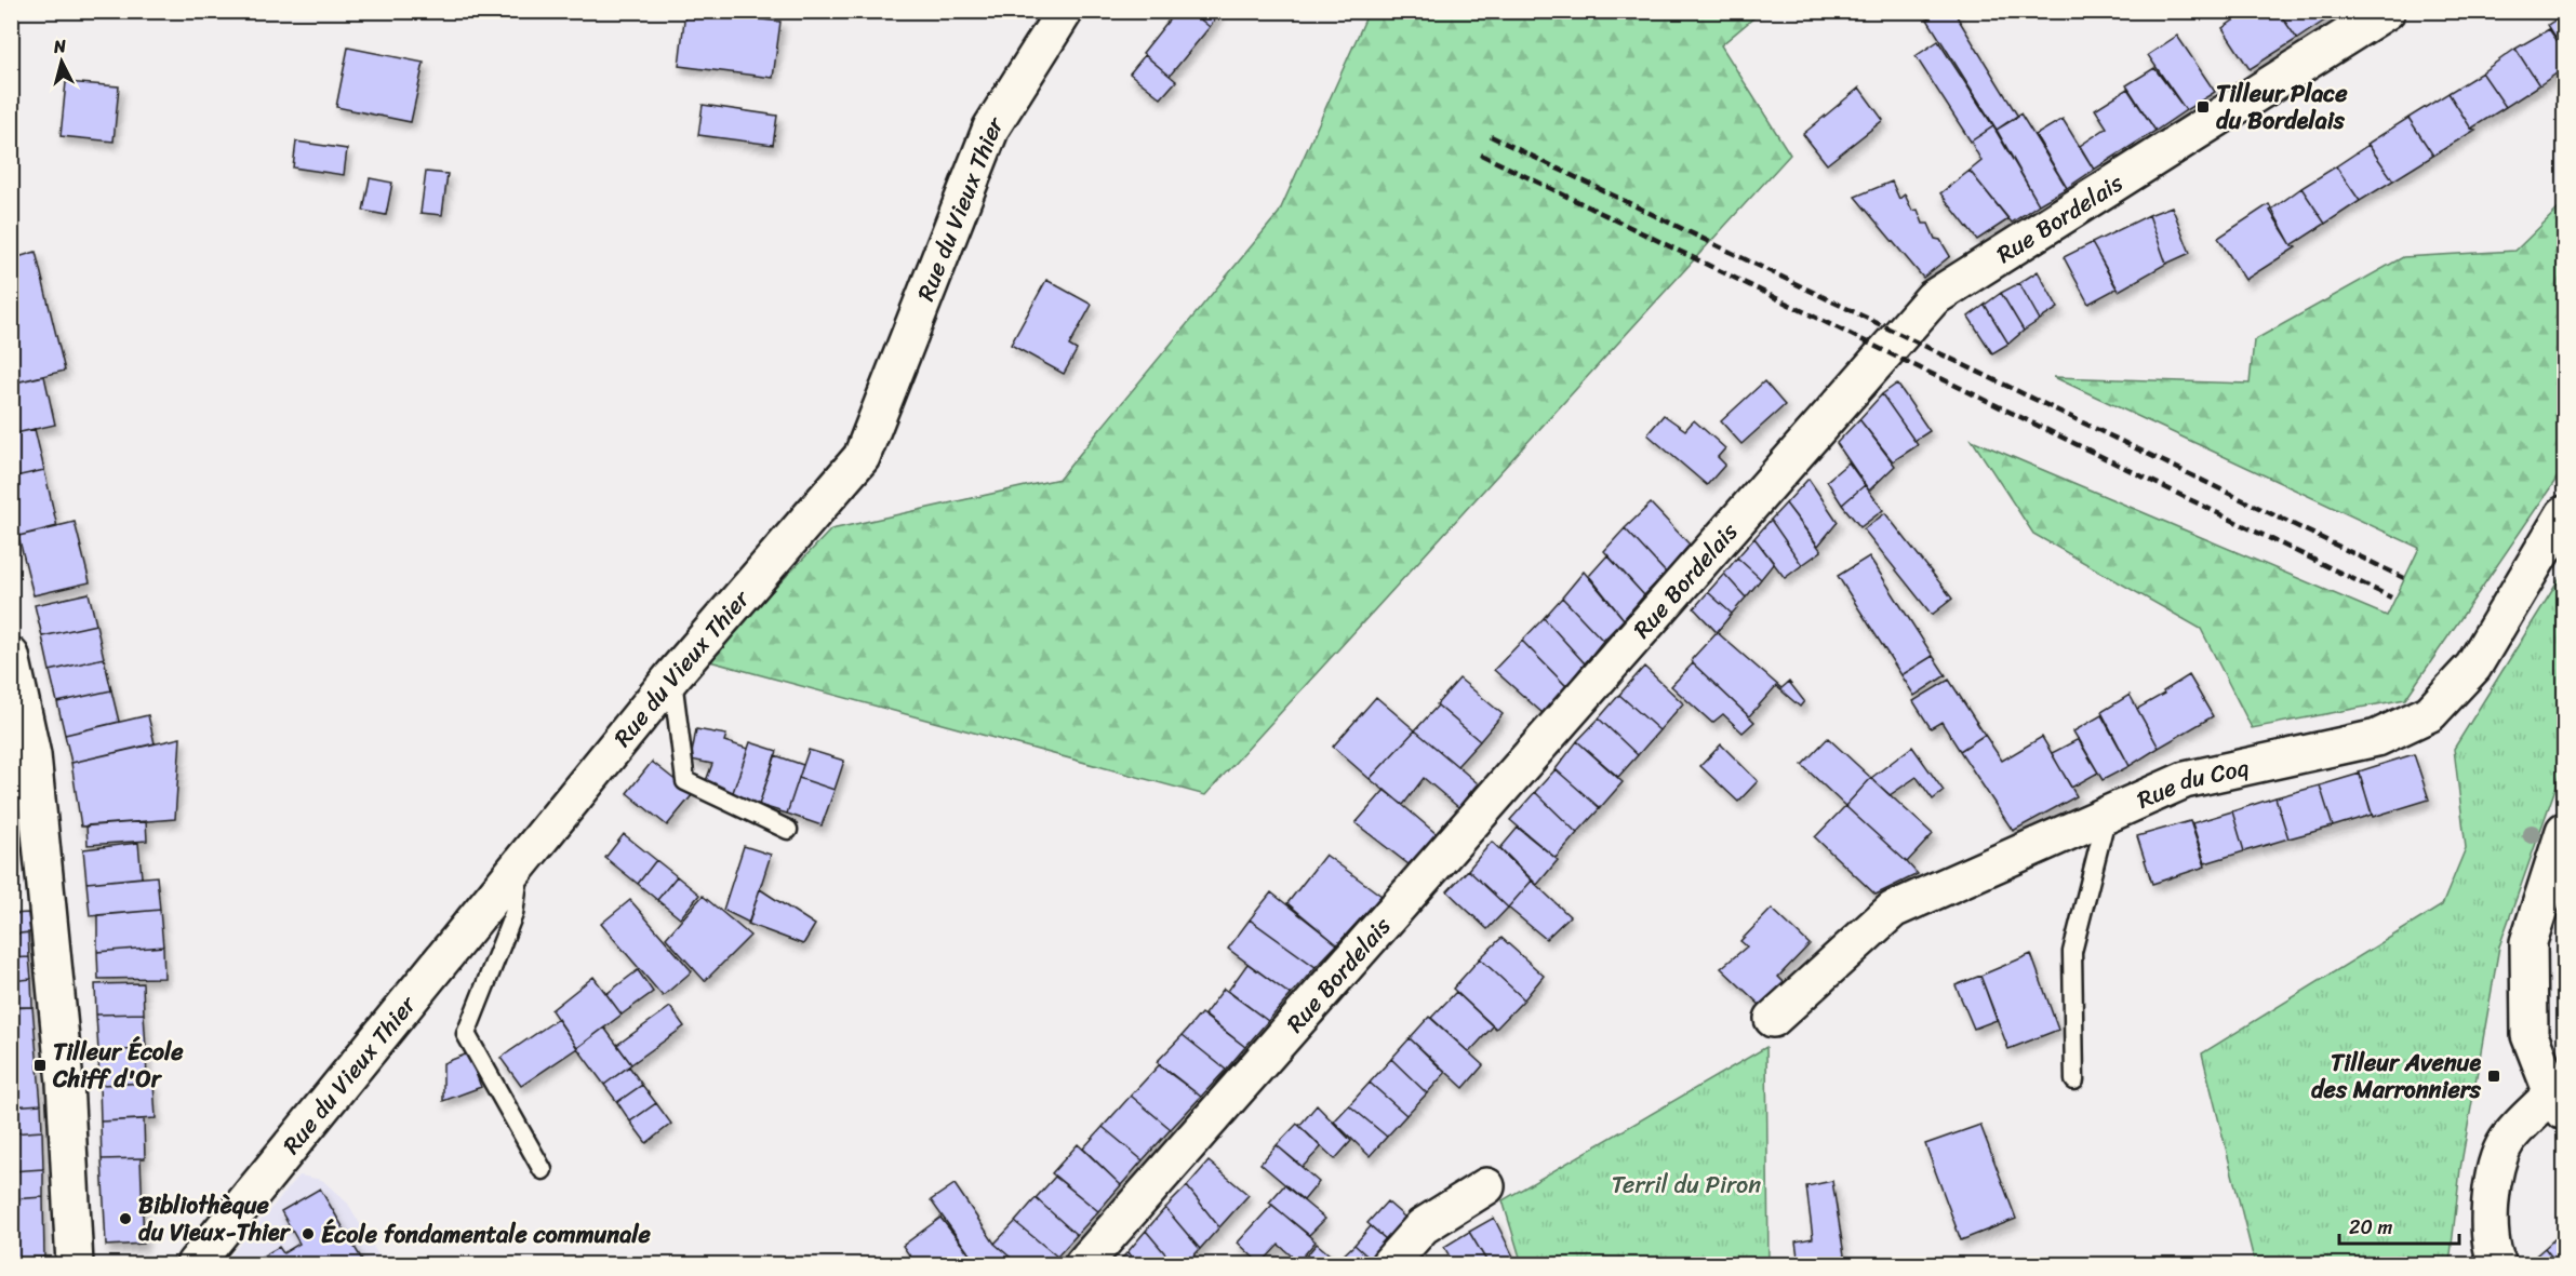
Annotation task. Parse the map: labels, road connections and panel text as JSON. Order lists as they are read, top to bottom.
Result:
{
  "streets": {
    "street": ["Rue du Vieux Thier", "Rue Bordelais", "Rue du Coq"]
  },
  "parks": ["Terril du Piron"],
  "places": {
    "transit": ["Tilleur Place du Bordelais", "Tilleur École Chiff d'Or", "Tilleur Avenue des Marronniers"],
    "other": ["Bibliothèque du Vieux-Thier", "École fondamentale communale"]
  },
  "scale_bar": "20 m",
  "north": "top"
}
